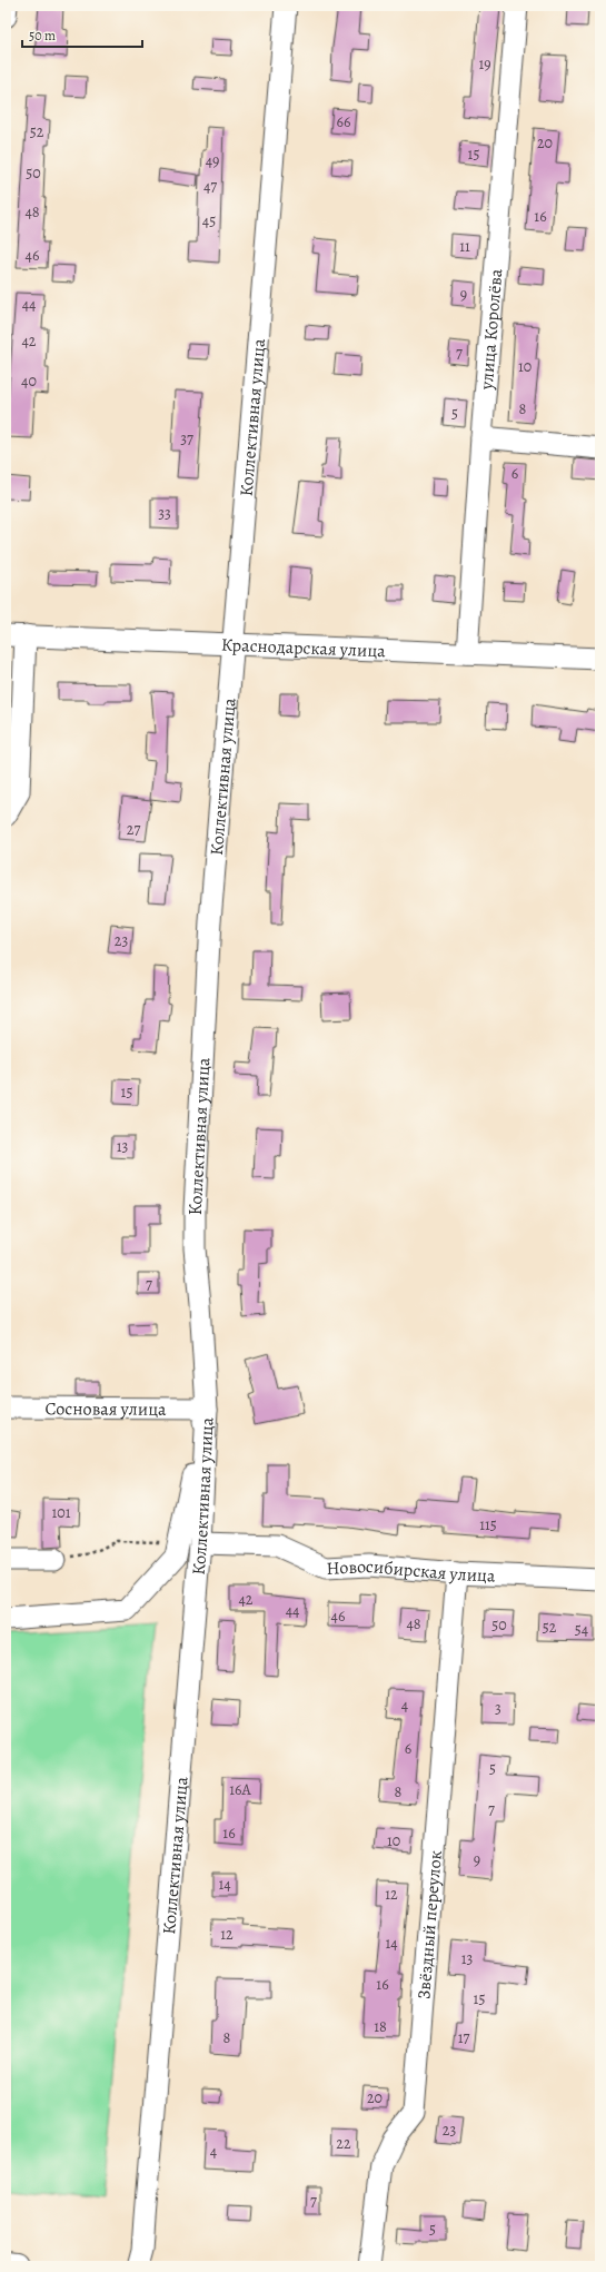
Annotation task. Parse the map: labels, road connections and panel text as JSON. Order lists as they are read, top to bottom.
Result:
{
  "streets": {
    "street": [
      "улица Королёва",
      "Коллективная улица",
      "Краснодарская улица",
      "Сосновая улица",
      "Новосибирская улица",
      "Звёздный переулок"
    ]
  },
  "crossings": [
    ["улица Королёва", "Краснодарская улица"],
    ["Коллективная улица", "Краснодарская улица"],
    ["Коллективная улица", "Сосновая улица"],
    ["Коллективная улица", "Новосибирская улица"],
    ["Новосибирская улица", "Звёздный переулок"]
  ],
  "house_numbers": [
    "19",
    "66",
    "52",
    "20",
    "15",
    "49",
    "50",
    "47",
    "48",
    "16",
    "45",
    "11",
    "46",
    "9",
    "44",
    "42",
    "7",
    "10",
    "40",
    "8",
    "5",
    "37",
    "6",
    "33",
    "27",
    "23",
    "15",
    "13",
    "7",
    "101",
    "115",
    "42",
    "44",
    "46",
    "48",
    "50",
    "52",
    "54",
    "4",
    "3",
    "6",
    "5",
    "16А",
    "8",
    "7",
    "16",
    "10",
    "9",
    "14",
    "12",
    "12",
    "14",
    "13",
    "16",
    "15",
    "18",
    "8",
    "17",
    "20",
    "23",
    "22",
    "4",
    "7",
    "5"
  ],
  "scale_bar": "50 m"
}
